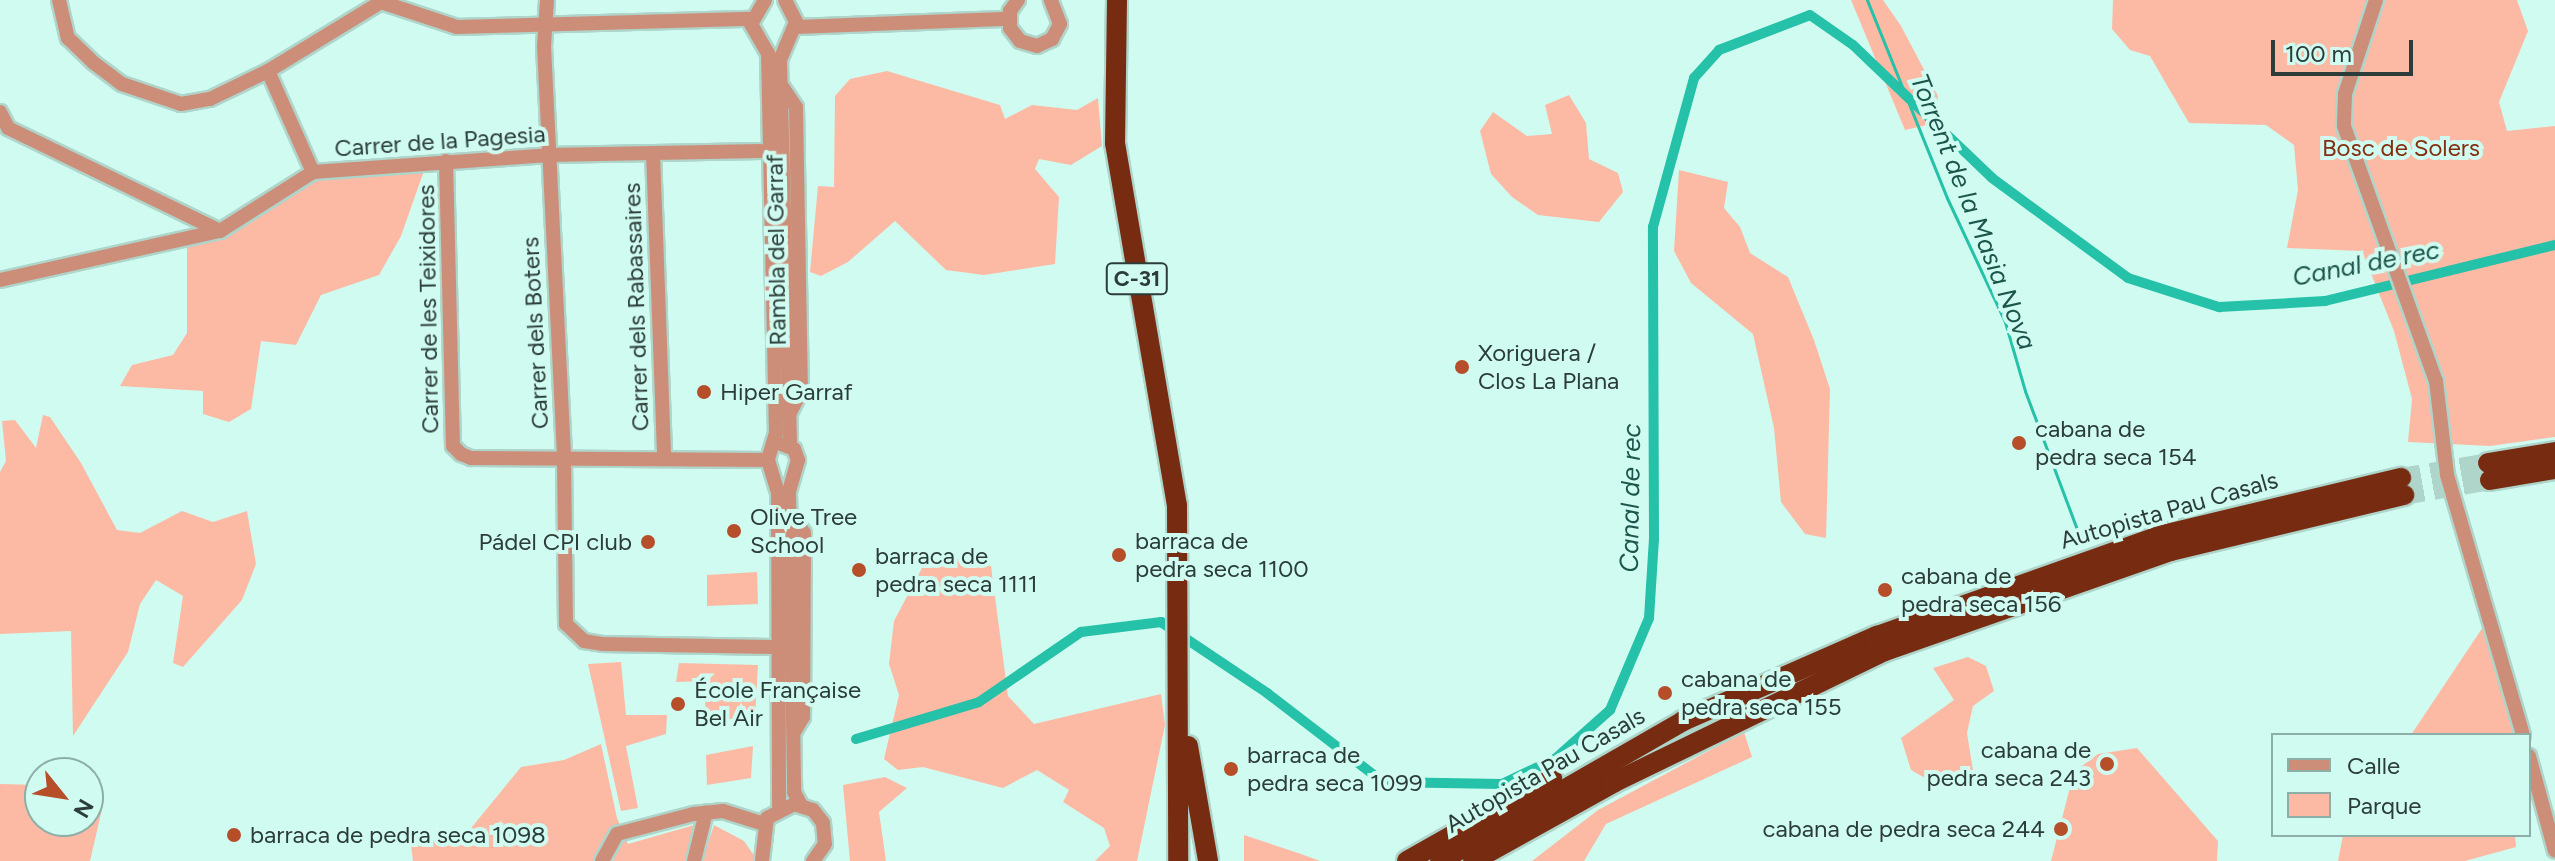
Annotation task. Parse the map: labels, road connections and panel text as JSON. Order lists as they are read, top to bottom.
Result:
{
  "streets": {
    "highway": ["C-31", "Autopista Pau Casals"],
    "street": [
      "Carrer de la Pagesia",
      "Rambla del Garraf",
      "Carrer dels Rabassaires",
      "Carrer de les Teixidores",
      "Carrer dels Boters"
    ]
  },
  "crossings": [
    ["Carrer de la Pagesia", "Rambla del Garraf"],
    ["Carrer de la Pagesia", "Carrer dels Rabassaires"],
    ["Carrer de la Pagesia", "Carrer de les Teixidores"],
    ["Carrer de la Pagesia", "Carrer dels Boters"],
    ["Rambla del Garraf", "Carrer dels Boters"],
    ["Carrer de les Teixidores", "Carrer dels Boters"]
  ],
  "water": ["Torrent de la Masia Nova", "Canal de rec"],
  "parks": ["Bosc de Solers"],
  "places": [
    "Xoriguera / Clos La Plana",
    "Hiper Garraf",
    "cabana de pedra seca 154",
    "Olive Tree School",
    "Pádel CPI club",
    "barraca de pedra seca 1100",
    "barraca de pedra seca 1111",
    "cabana de pedra seca 156",
    "cabana de pedra seca 155",
    "École Française Bel Air",
    "cabana de pedra seca 243",
    "barraca de pedra seca 1099",
    "cabana de pedra seca 244",
    "barraca de pedra seca 1098"
  ],
  "legend": ["Calle", "Parque"],
  "scale_bar": "100 m",
  "north": "bottom right"
}
